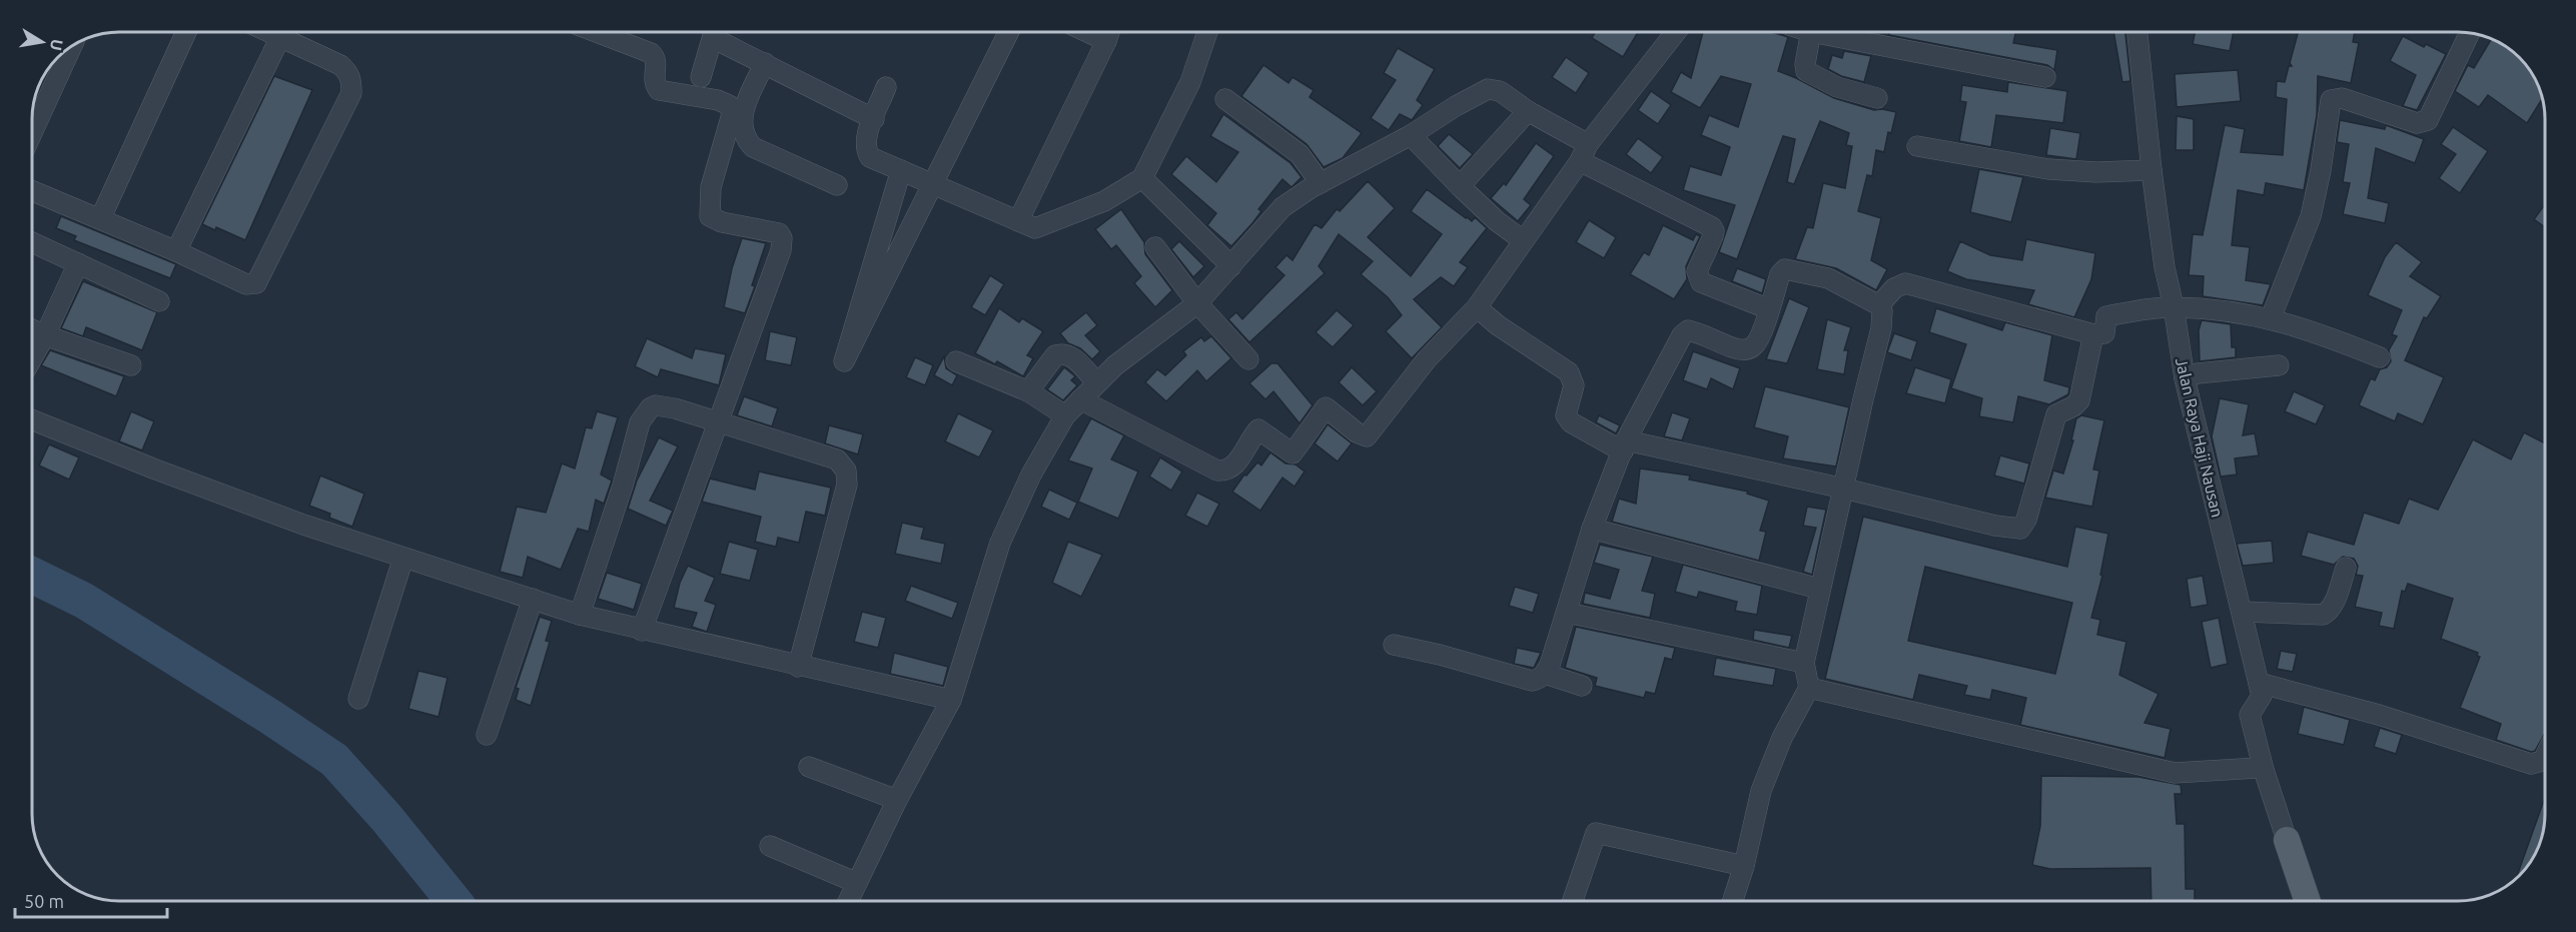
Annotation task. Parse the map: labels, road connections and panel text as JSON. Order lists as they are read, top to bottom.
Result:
{
  "streets": {
    "main road": ["Jalan Raya Haji Nausan"]
  },
  "scale_bar": "50 m",
  "north": "right"
}
